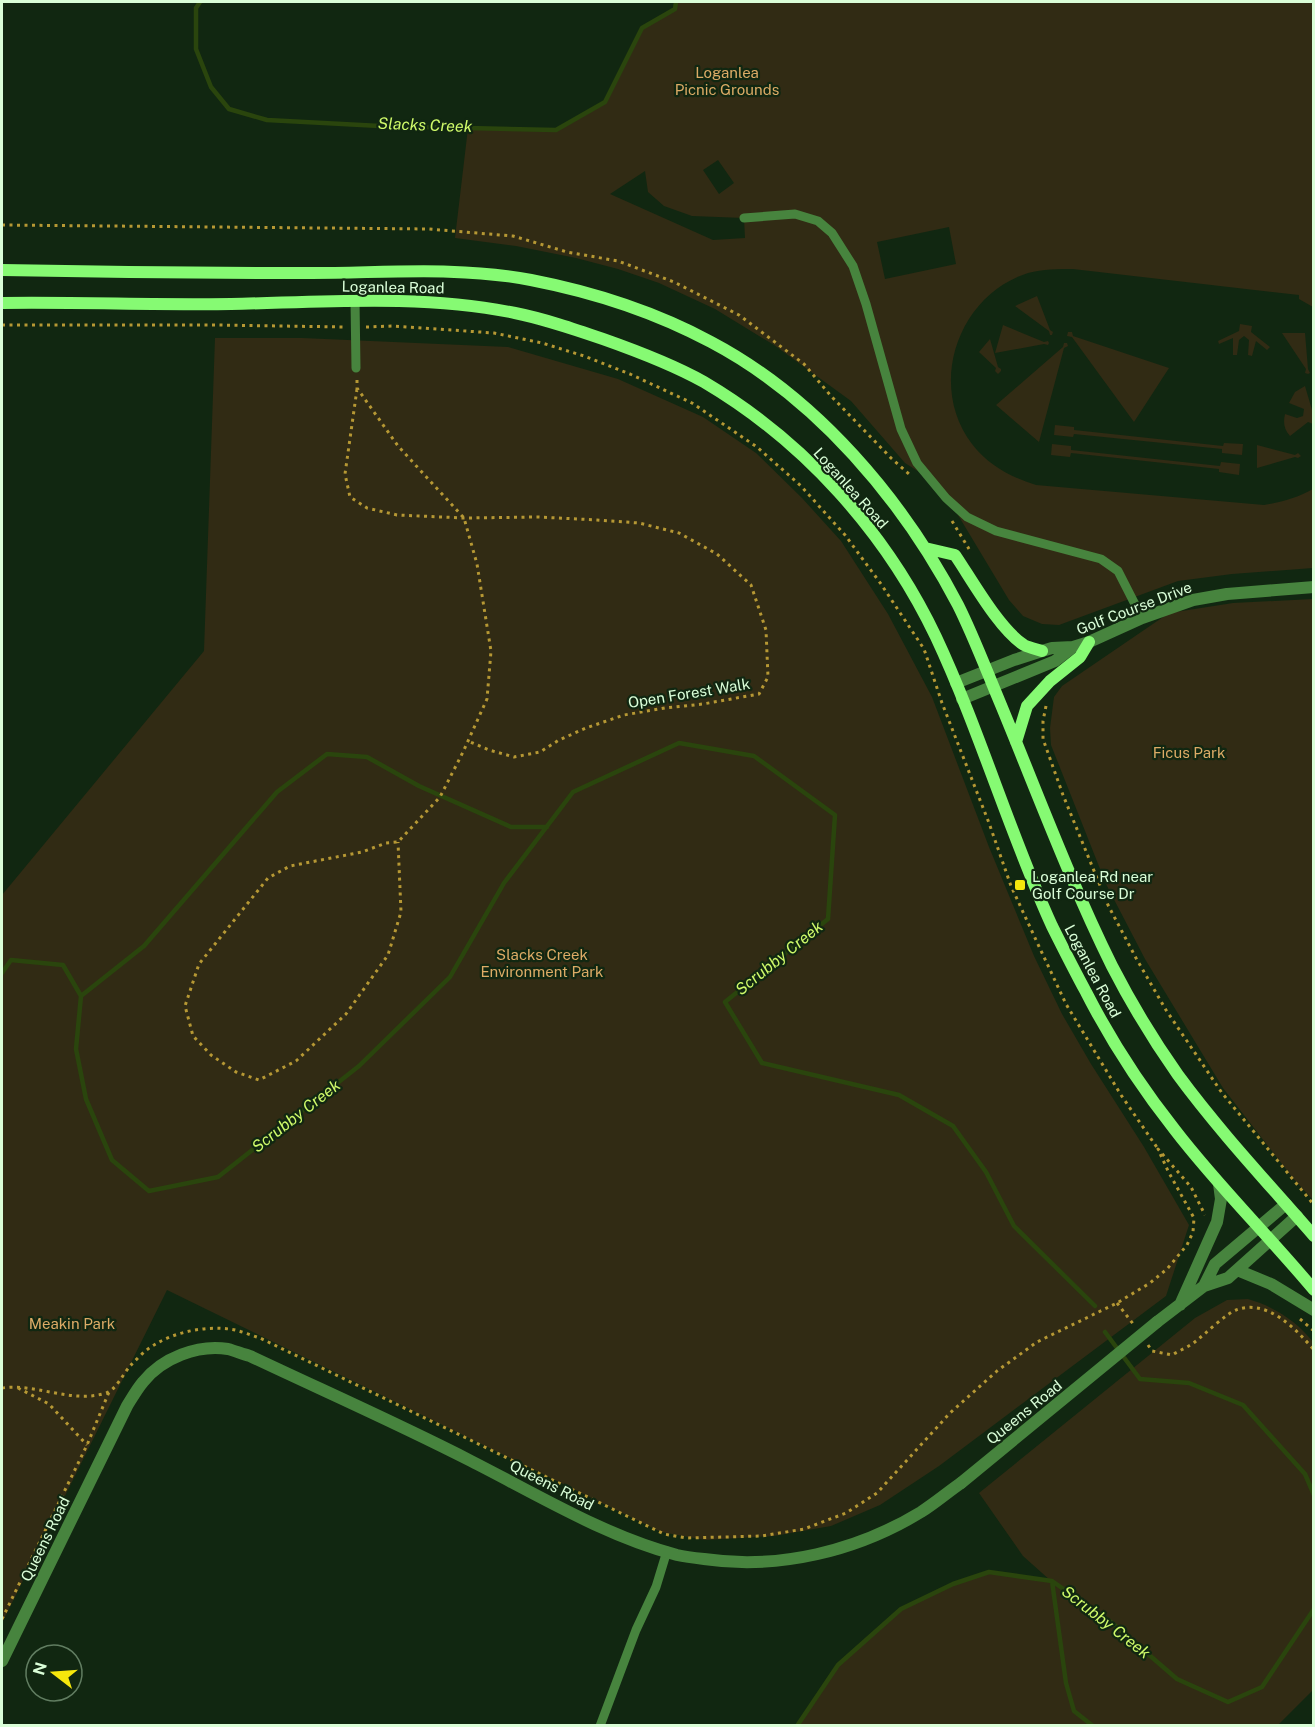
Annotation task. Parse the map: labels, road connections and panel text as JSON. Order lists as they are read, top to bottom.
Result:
{
  "streets": {
    "main road": ["Loganlea Road"],
    "street": ["Golf Course Drive", "Queens Road"],
    "path": ["Open Forest Walk"]
  },
  "crossings": [
    ["Loganlea Road", "Golf Course Drive"],
    ["Loganlea Road", "Queens Road"]
  ],
  "water": ["Slacks Creek", "Scrubby Creek"],
  "parks": [
    "Loganlea Picnic Grounds",
    "Ficus Park",
    "Slacks Creek Environment Park",
    "Meakin Park"
  ],
  "places": {
    "transit": ["Loganlea Rd near Golf Course Dr"]
  },
  "north": "left"
}
